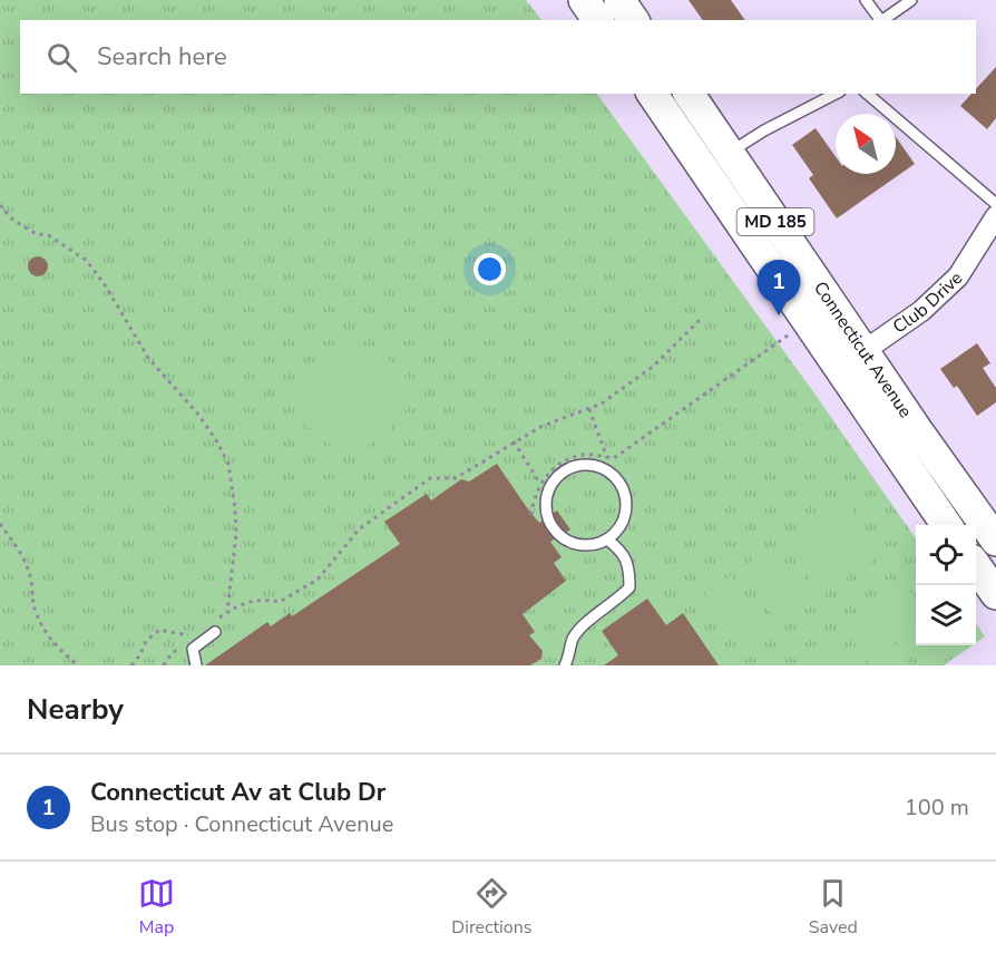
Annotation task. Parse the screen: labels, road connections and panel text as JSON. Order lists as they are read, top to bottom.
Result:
{
  "streets": {
    "main road": ["MD 185", "Connecticut Avenue"],
    "street": ["Club Drive"]
  },
  "crossings": [
    ["Club Drive", "Connecticut Avenue"]
  ],
  "north": "top left",
  "page": {
    "search": "Search here",
    "pins": "1",
    "heading": "Nearby",
    "list": [
      {
        "mark": "1",
        "name": "Connecticut Av at Club Dr",
        "note": "Bus stop · Connecticut Avenue",
        "value": "100 m"
      }
    ],
    "nav": ["Map", "Directions", "Saved"]
  }
}
